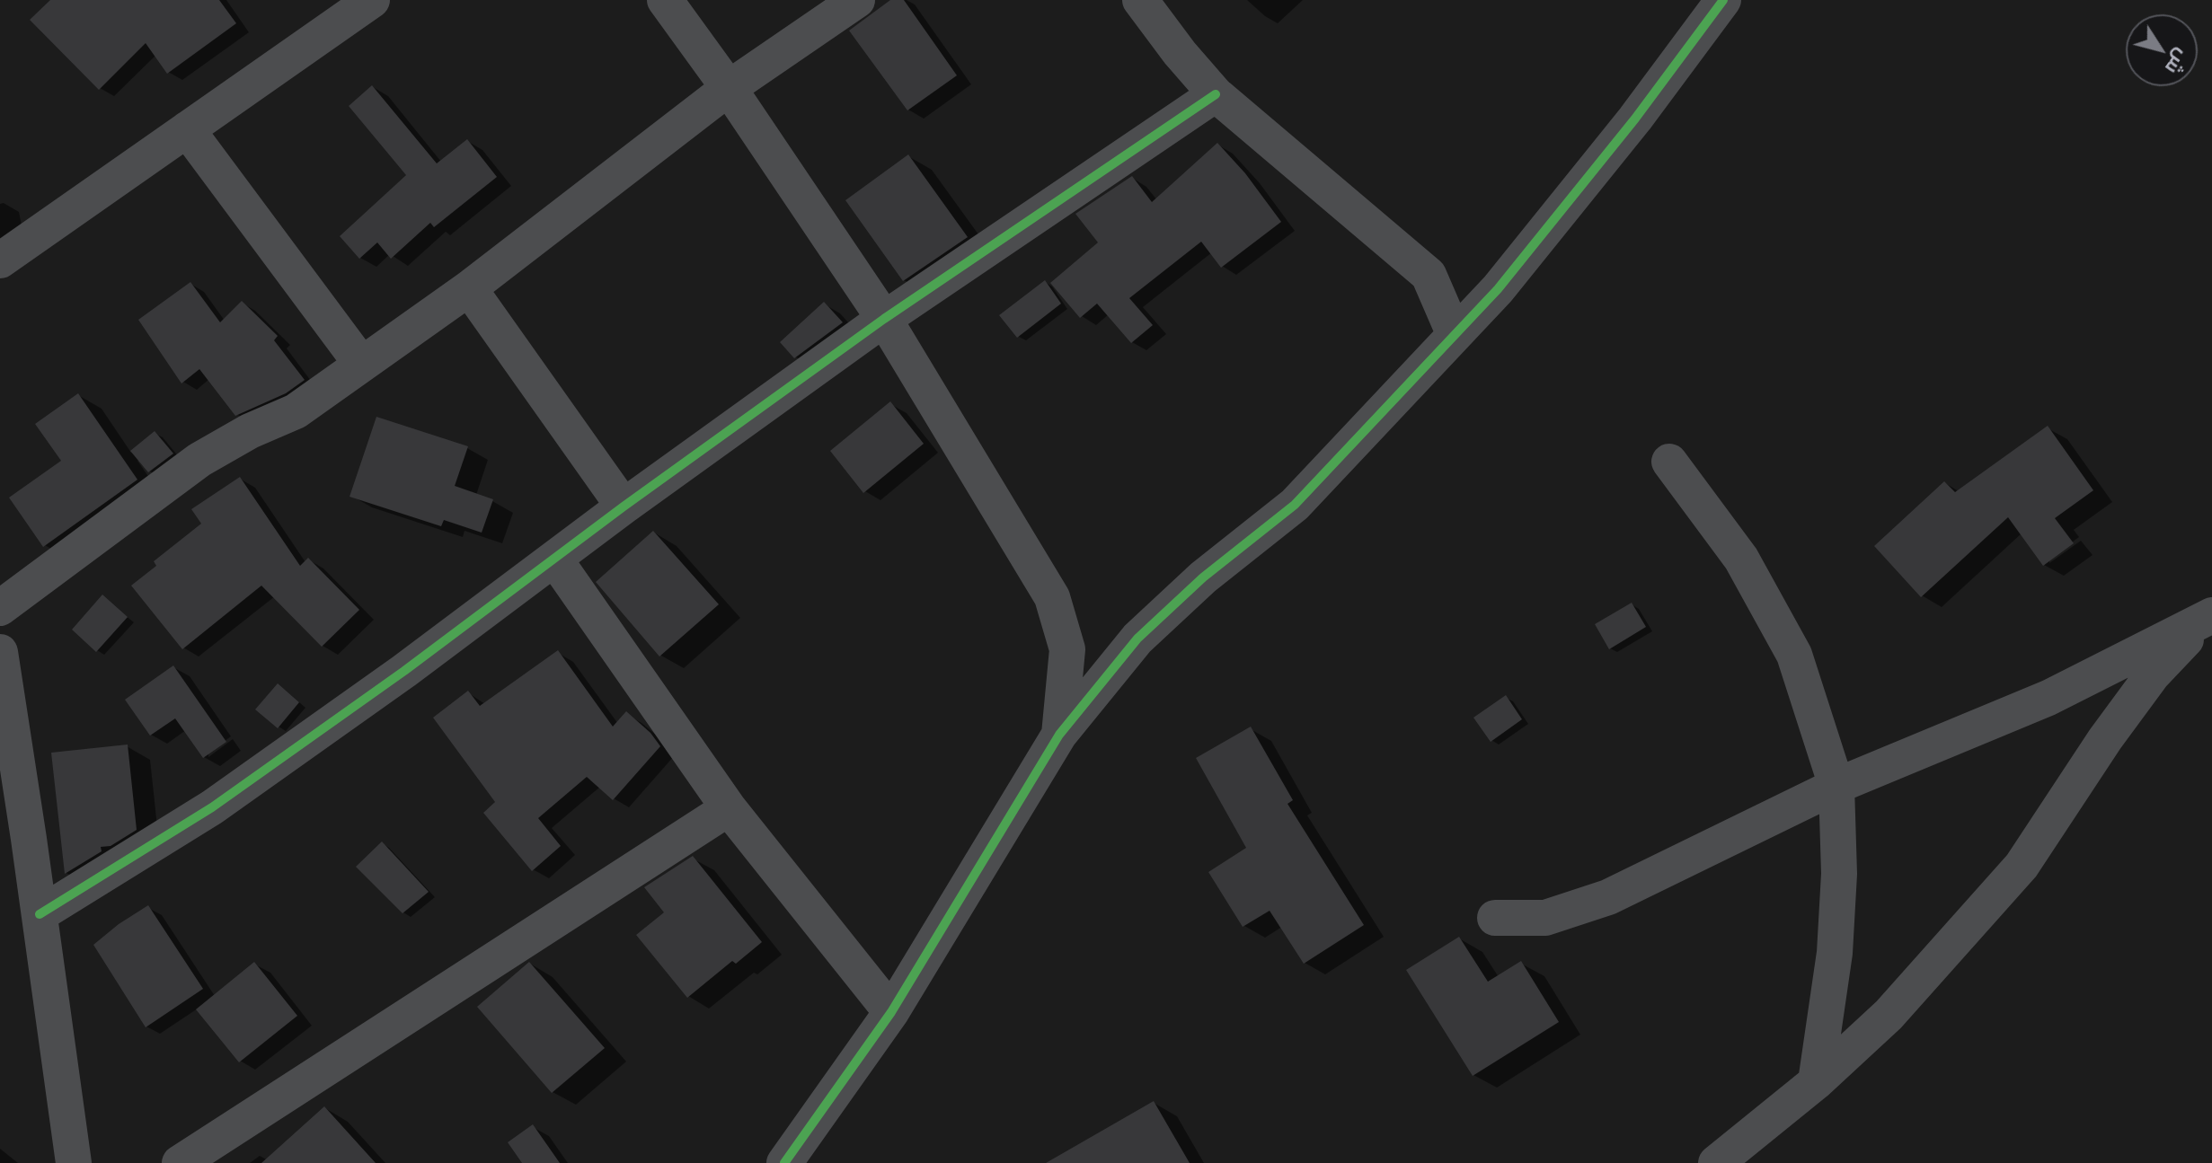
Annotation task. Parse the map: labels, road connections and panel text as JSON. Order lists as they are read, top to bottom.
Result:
{
  "north": "bottom right"
}
